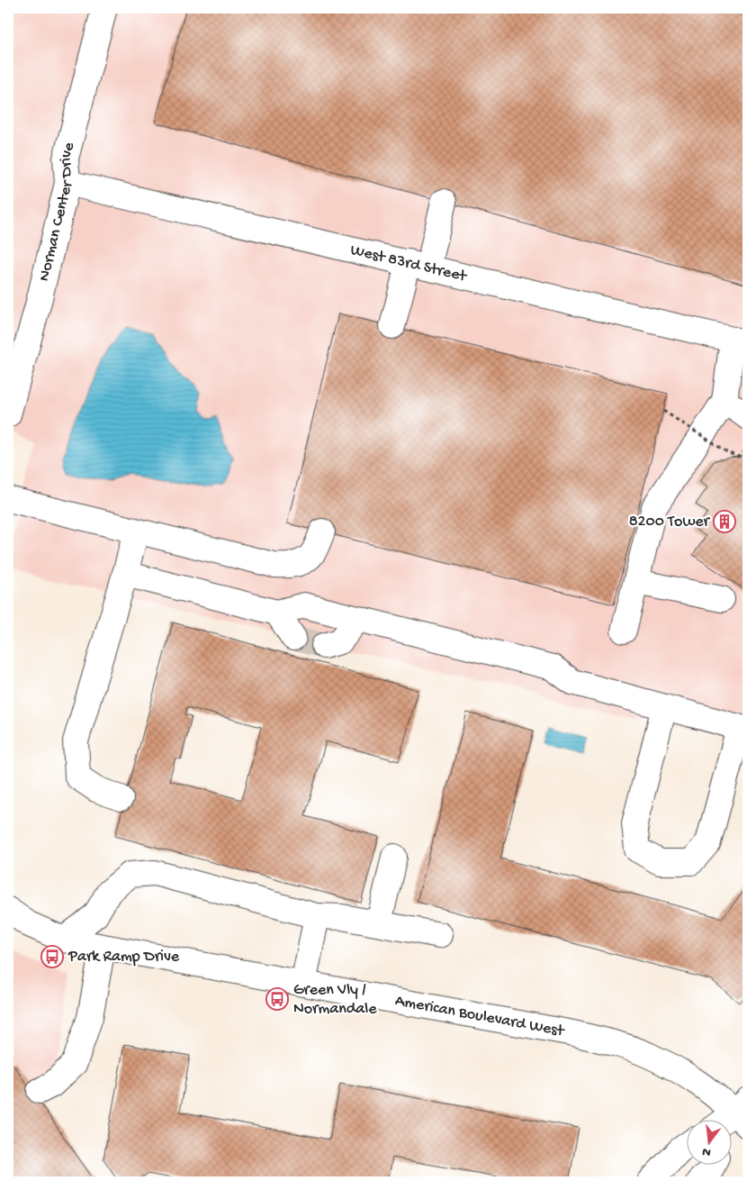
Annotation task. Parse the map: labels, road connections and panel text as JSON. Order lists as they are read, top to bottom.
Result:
{
  "streets": {
    "street": ["Norman Center Drive", "West 83rd Street", "American Boulevard West"]
  },
  "crossings": [
    ["Norman Center Drive", "West 83rd Street"]
  ],
  "places": {
    "building": ["8200 Tower"],
    "bus stop": ["Park Ramp Drive", "Green Vly / Normandale"]
  },
  "north": "bottom"
}
